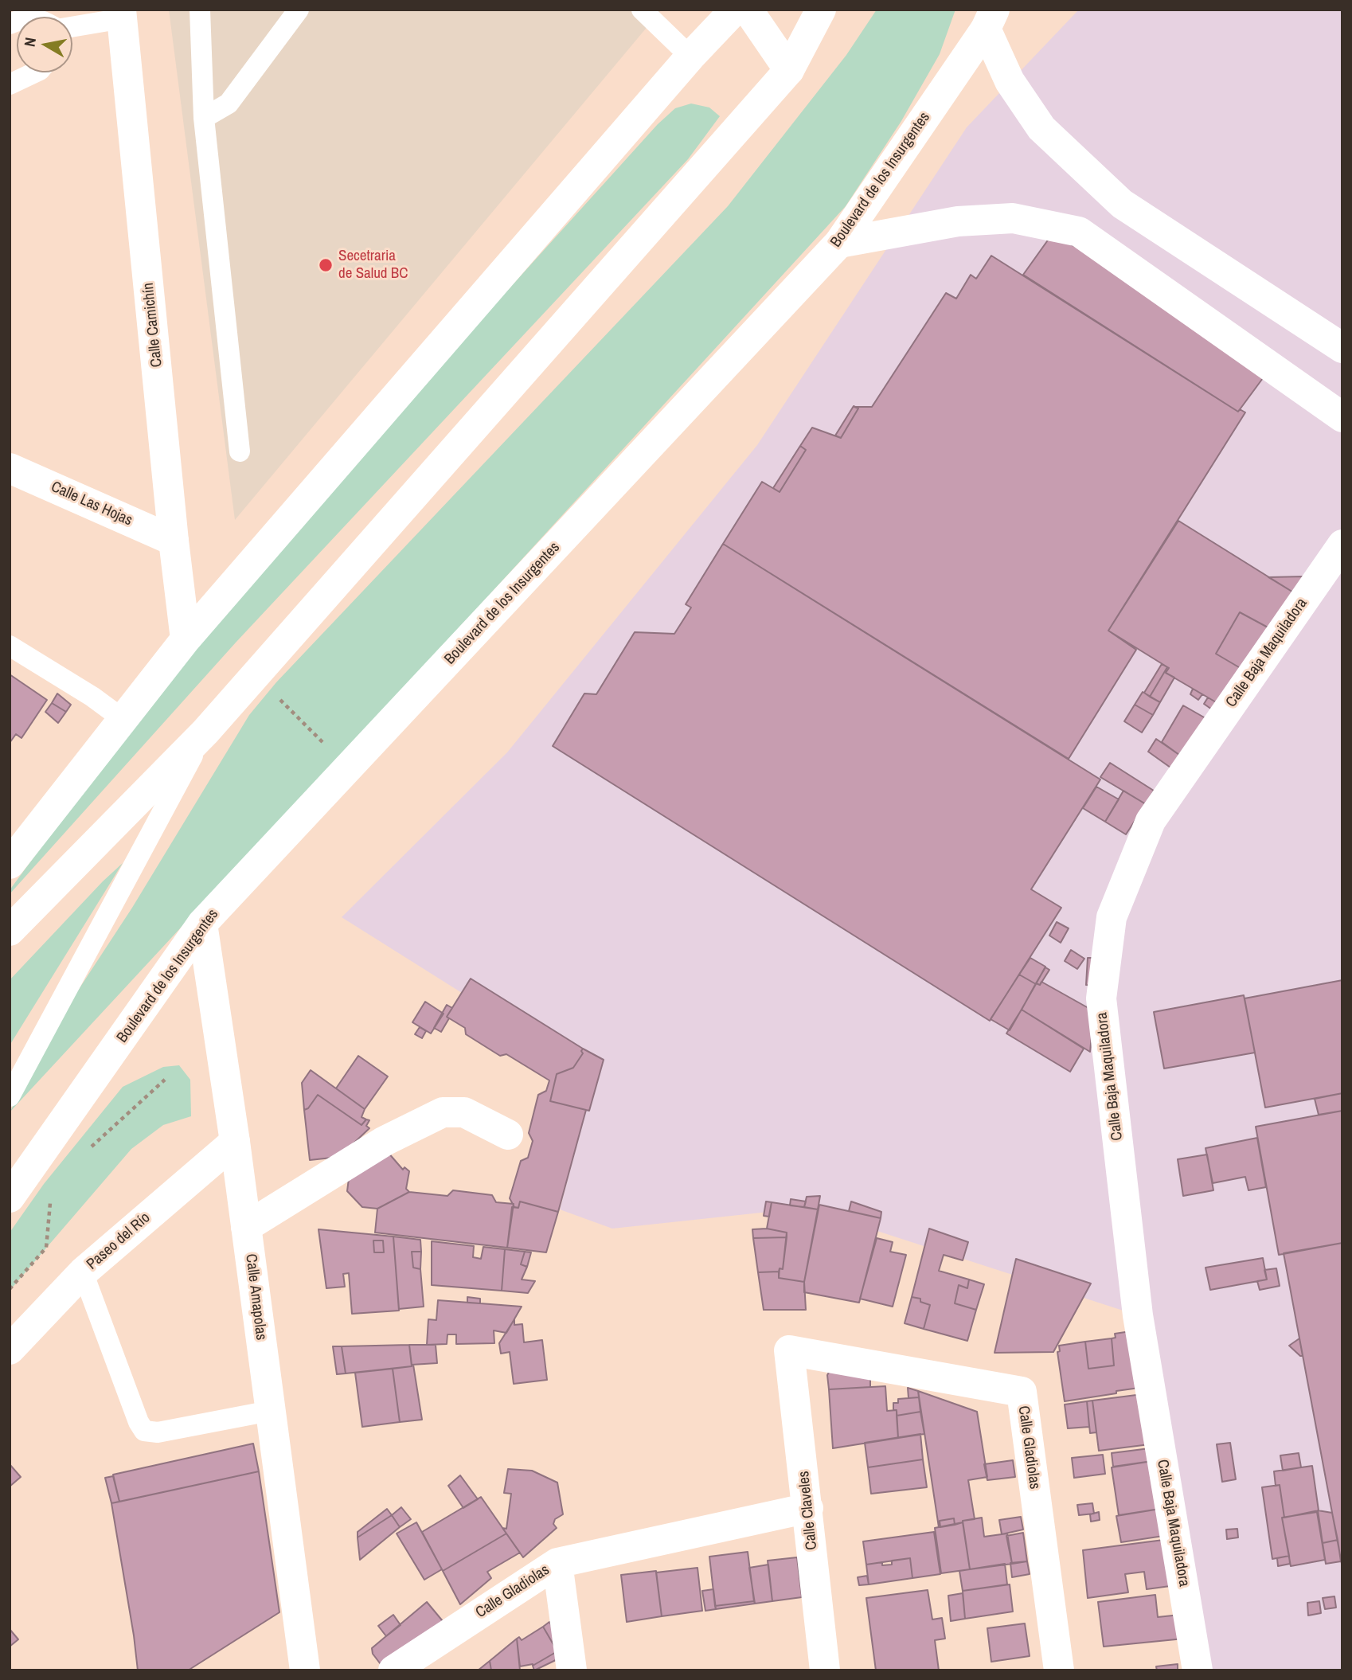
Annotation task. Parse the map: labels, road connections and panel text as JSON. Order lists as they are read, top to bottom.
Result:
{
  "streets": {
    "street": [
      "Boulevard de los Insurgentes",
      "Calle Camichín",
      "Calle Las Hojas",
      "Calle Baja Maquiladora",
      "Paseo del Río",
      "Calle Amapolas",
      "Calle Gladiolas",
      "Calle Claveles"
    ]
  },
  "crossings": [
    ["Boulevard de los Insurgentes", "Calle Amapolas"],
    ["Calle Camichín", "Calle Las Hojas"],
    ["Paseo del Río", "Calle Amapolas"],
    ["Calle Gladiolas", "Calle Claveles"]
  ],
  "places": ["Secetraria de Salud BC"],
  "north": "left"
}
